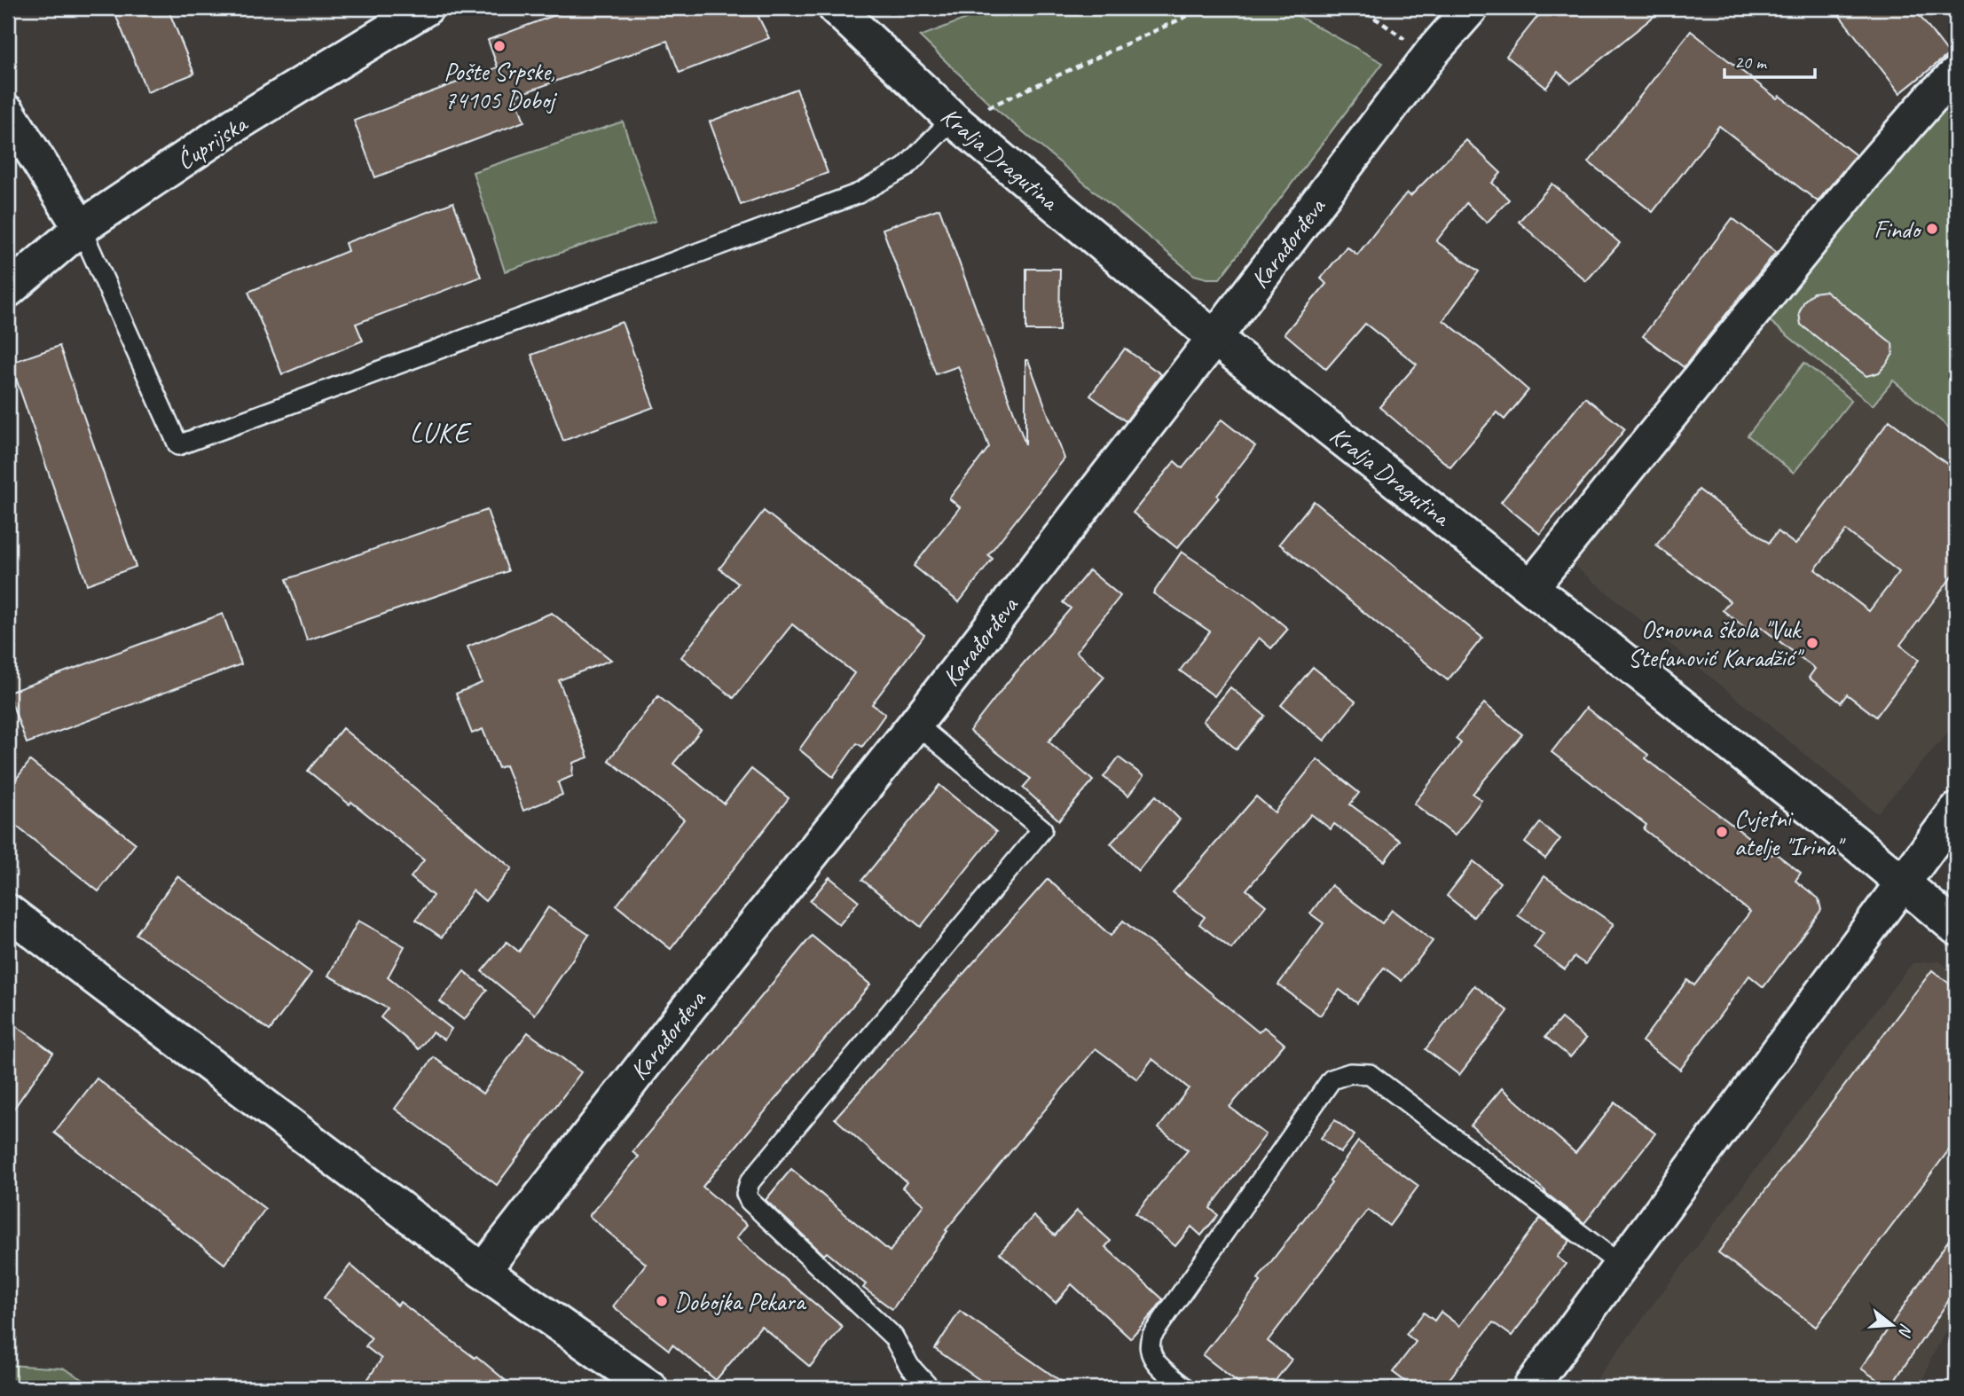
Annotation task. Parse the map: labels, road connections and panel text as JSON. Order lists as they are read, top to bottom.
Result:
{
  "streets": {
    "street": ["Ćuprijska", "Kralja Dragutina", "Karađorđeva"]
  },
  "crossings": [
    ["Kralja Dragutina", "Karađorđeva"]
  ],
  "districts": ["LUKE"],
  "places": [
    "Pošte Srpske, 74105 Doboj",
    "Findo",
    "Osnovna škola \"Vuk Stefanović Karadžić\"",
    "Cvjetni atelje \"Irina\"",
    "Dobojka Pekara"
  ],
  "scale_bar": "20 m",
  "north": "right"
}
